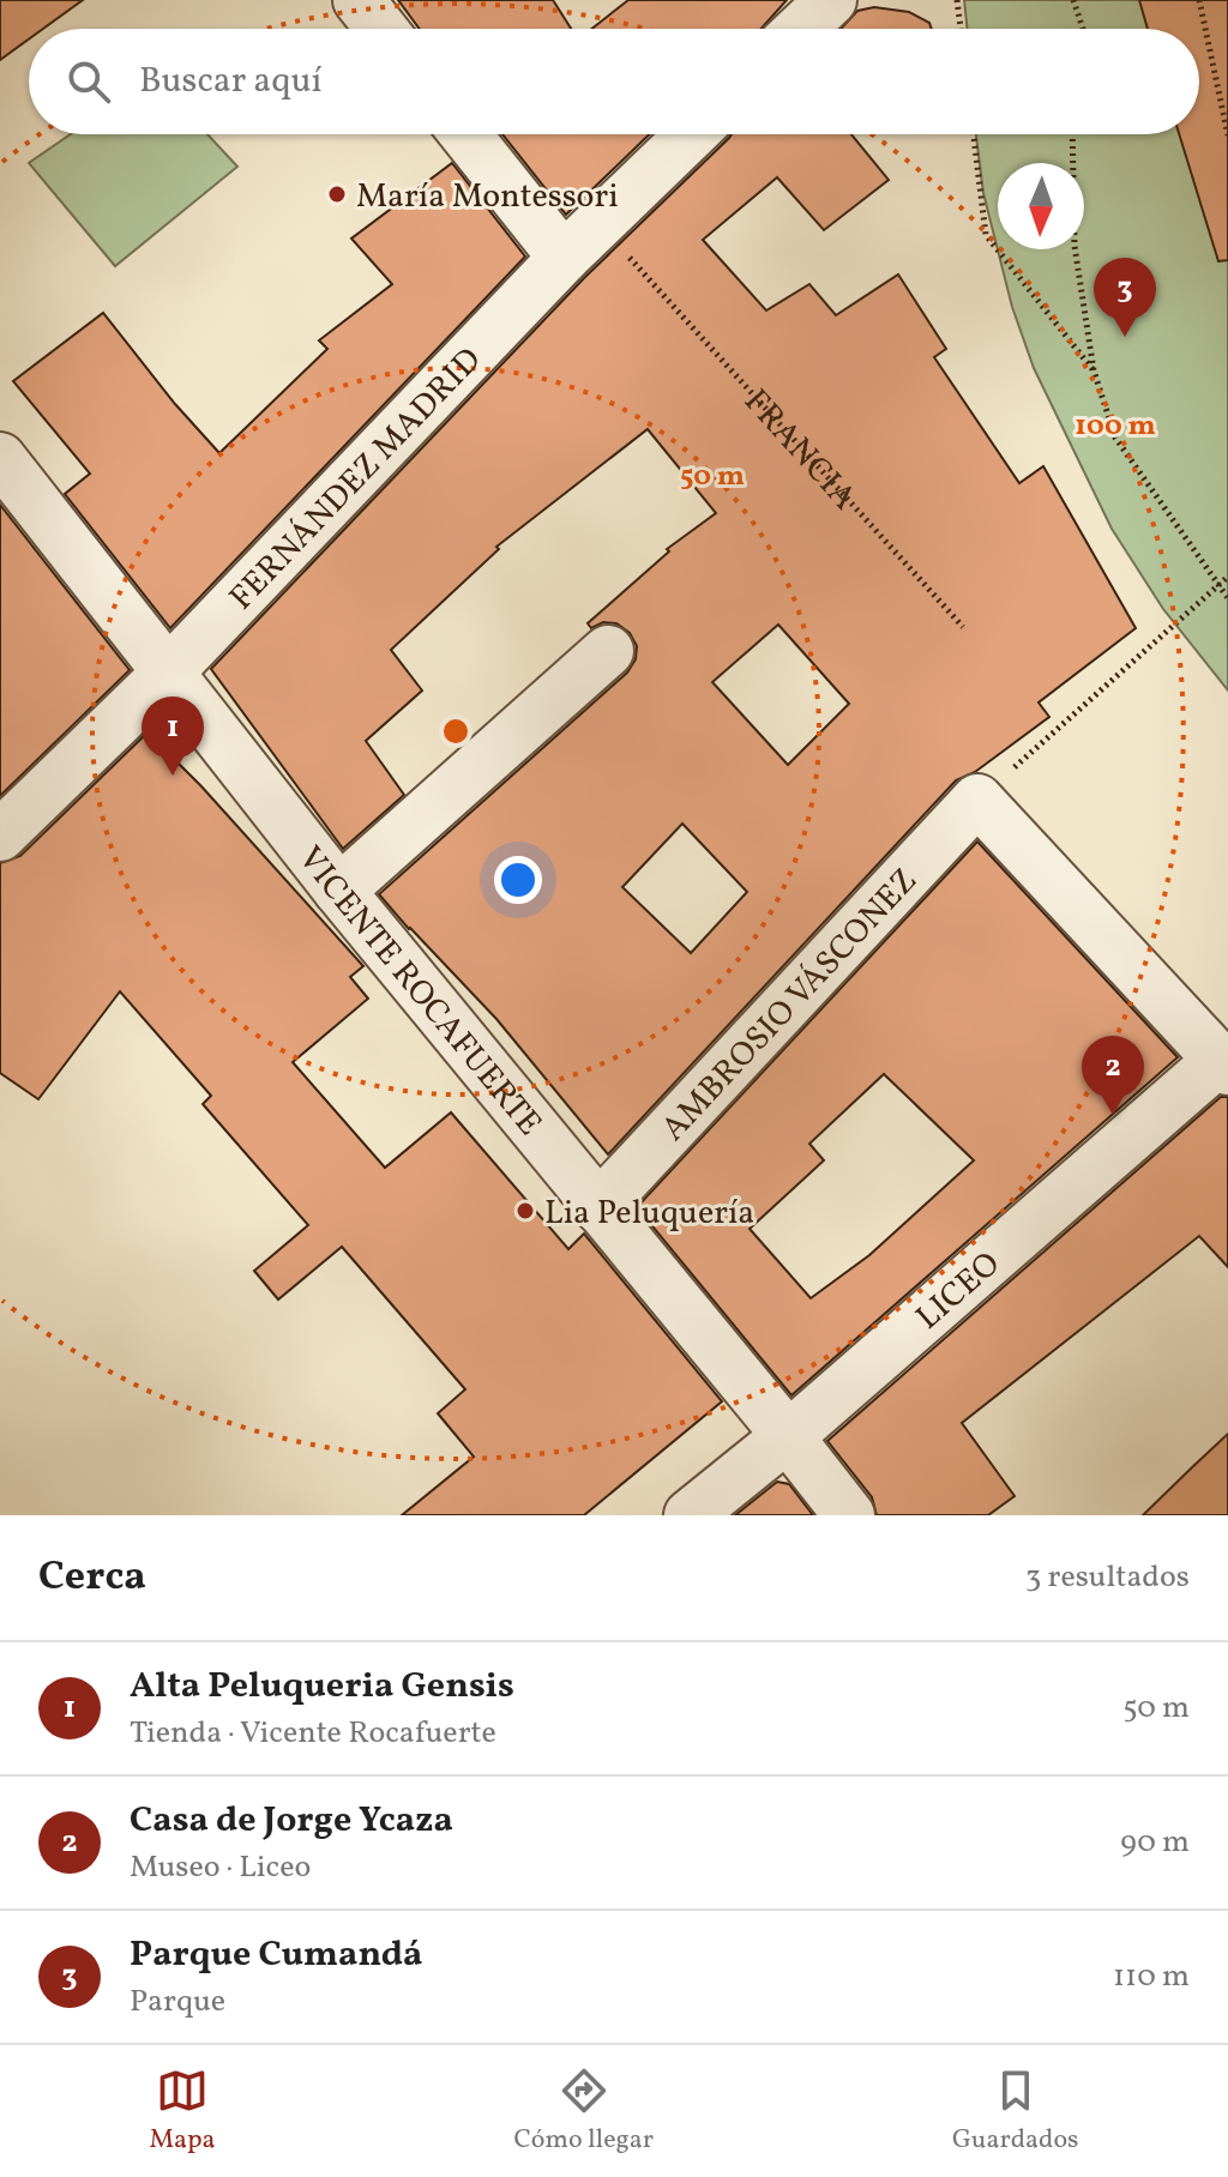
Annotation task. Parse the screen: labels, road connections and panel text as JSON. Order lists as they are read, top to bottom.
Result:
{
  "streets": {
    "street": [
      "FERNÁNDEZ MADRID",
      "VICENTE ROCAFUERTE",
      "AMBROSIO VÁSCONEZ",
      "LICEO"
    ],
    "path": ["FRANCIA"]
  },
  "crossings": [
    ["FERNÁNDEZ MADRID", "VICENTE ROCAFUERTE"],
    ["VICENTE ROCAFUERTE", "AMBROSIO VÁSCONEZ"],
    ["VICENTE ROCAFUERTE", "LICEO"]
  ],
  "places": ["María Montessori", "Lia Peluquería"],
  "north": "bottom",
  "page": {
    "search": "Buscar aquí",
    "pins": ["3", "1", "2"],
    "heading": ["Cerca", "3 resultados"],
    "list": [
      {
        "mark": "1",
        "name": "Alta Peluqueria Gensis",
        "note": "Tienda · Vicente Rocafuerte",
        "value": "50 m"
      },
      {
        "mark": "2",
        "name": "Casa de Jorge Ycaza",
        "note": "Museo · Liceo",
        "value": "90 m"
      },
      {
        "mark": "3",
        "name": "Parque Cumandá",
        "note": "Parque",
        "value": "110 m"
      }
    ],
    "nav": ["Mapa", "Cómo llegar", "Guardados"]
  },
  "rings": ["100 m", "50 m"]
}
